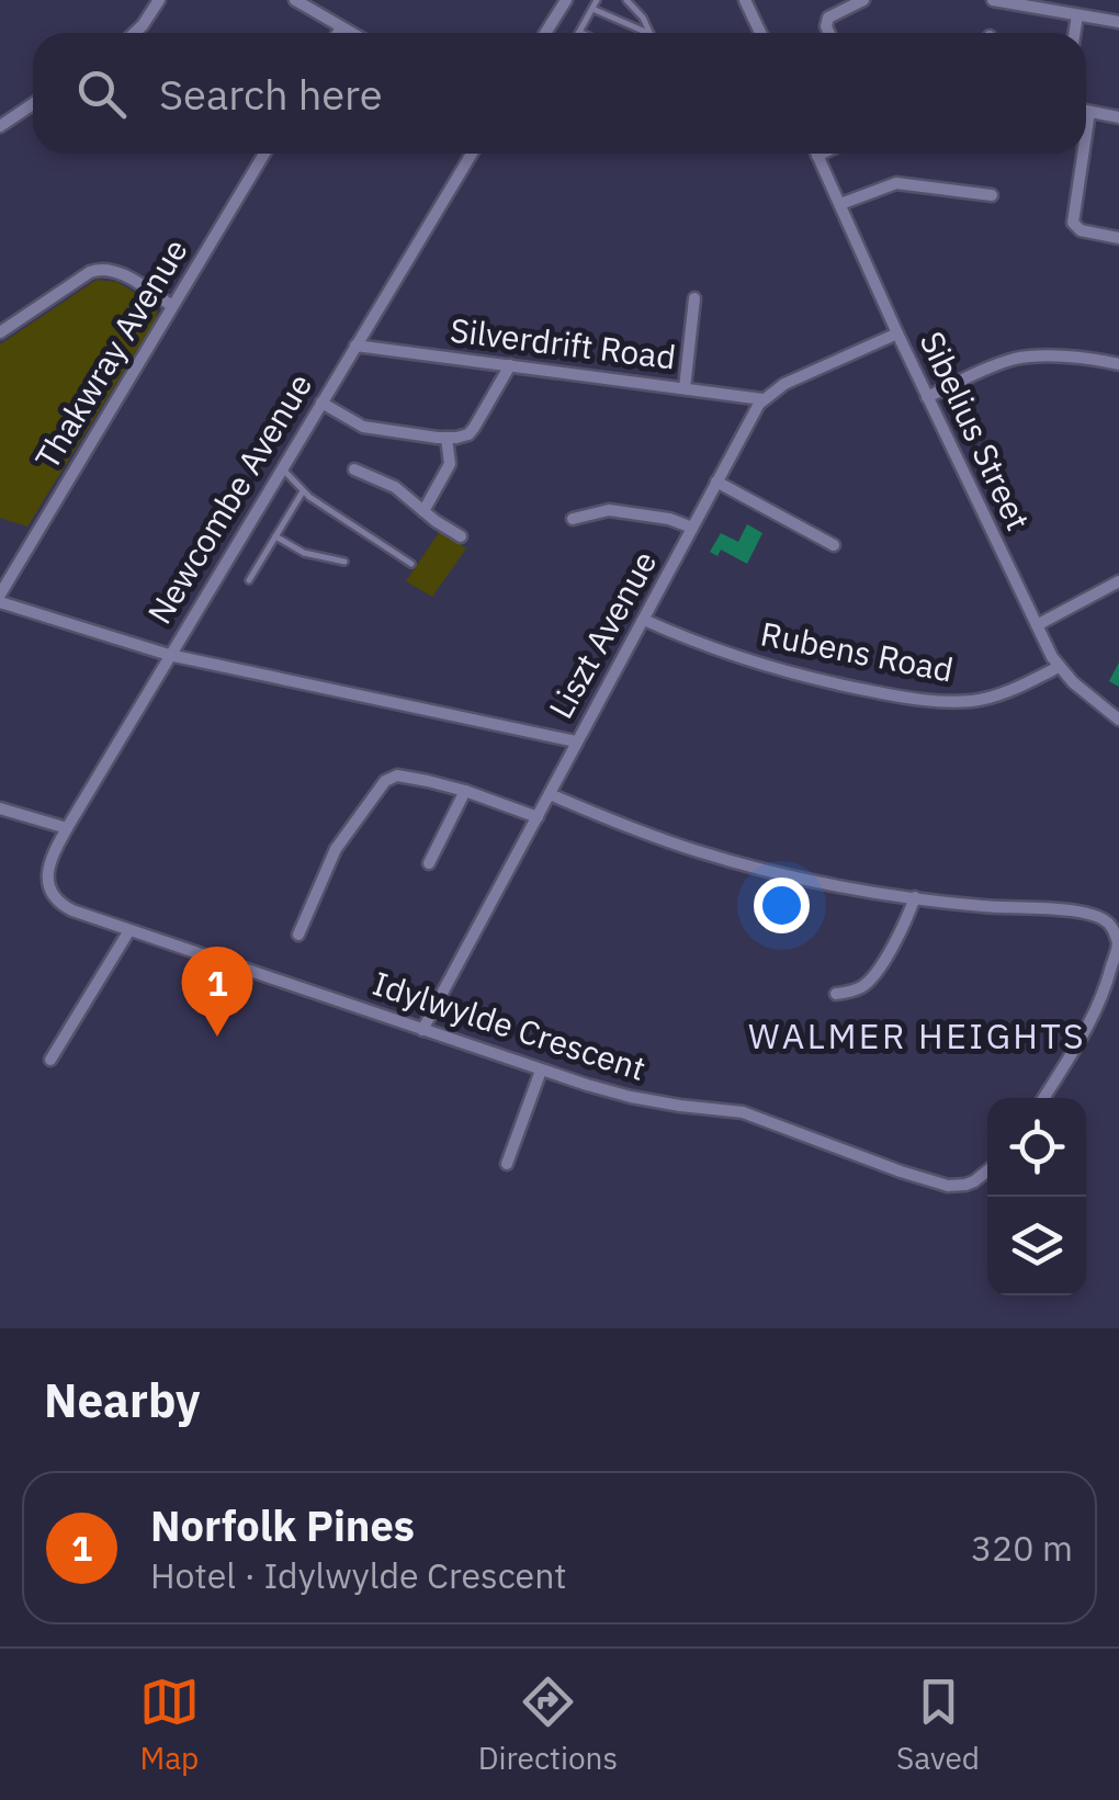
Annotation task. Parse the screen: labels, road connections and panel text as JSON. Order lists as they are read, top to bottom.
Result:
{
  "streets": {
    "street": [
      "Silverdrift Road",
      "Thakwray Avenue",
      "Sibelius Street",
      "Newcombe Avenue",
      "Liszt Avenue",
      "Rubens Road",
      "Idylwylde Crescent"
    ]
  },
  "crossings": [
    ["Silverdrift Road", "Newcombe Avenue"],
    ["Silverdrift Road", "Liszt Avenue"],
    ["Sibelius Street", "Rubens Road"],
    ["Newcombe Avenue", "Idylwylde Crescent"],
    ["Liszt Avenue", "Rubens Road"],
    ["Liszt Avenue", "Idylwylde Crescent"]
  ],
  "districts": ["WALMER HEIGHTS"],
  "page": {
    "search": "Search here",
    "pins": "1",
    "heading": "Nearby",
    "list": [
      {
        "mark": "1",
        "name": "Norfolk Pines",
        "note": "Hotel · Idylwylde Crescent",
        "value": "320 m"
      }
    ],
    "nav": ["Map", "Directions", "Saved"]
  }
}
